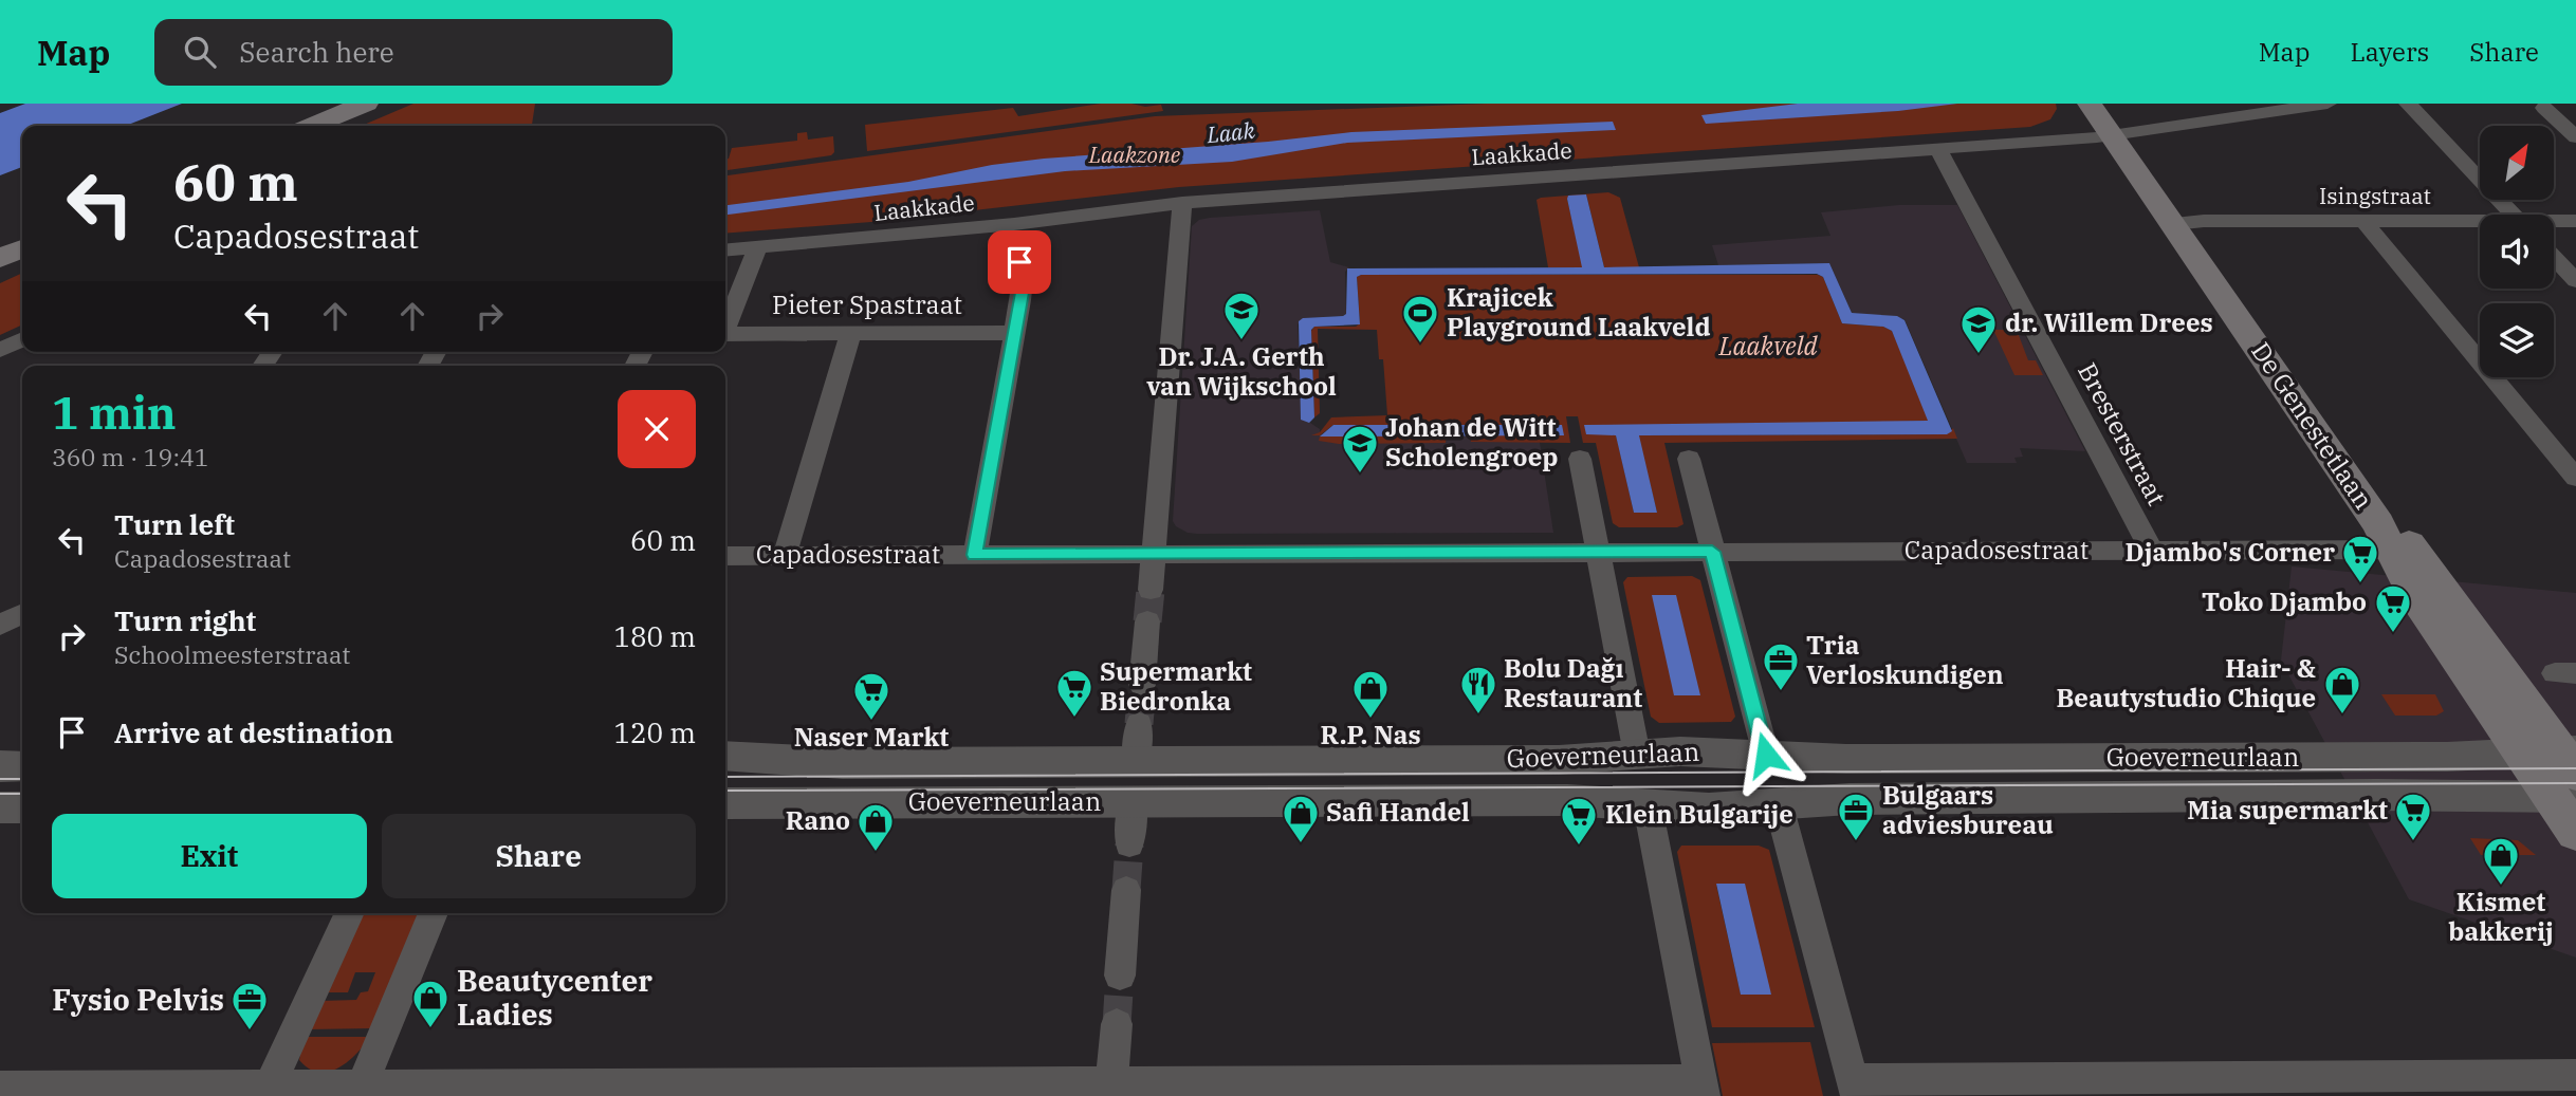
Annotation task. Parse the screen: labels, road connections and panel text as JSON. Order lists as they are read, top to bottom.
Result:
{
  "streets": {
    "main road": ["De Genestetlaan"],
    "street": [
      "Laakkade",
      "Isingstraat",
      "Pieter Spastraat",
      "Bresterstraat",
      "Capadosestraat",
      "Goeverneurlaan"
    ]
  },
  "crossings": [
    ["Laakkade", "De Genestetlaan"],
    ["Laakkade", "Bresterstraat"],
    ["Isingstraat", "De Genestetlaan"],
    ["De Genestetlaan", "Capadosestraat"],
    ["De Genestetlaan", "Goeverneurlaan"],
    ["Bresterstraat", "Capadosestraat"]
  ],
  "water": ["Laak"],
  "parks": ["Laakzone", "Laakveld"],
  "places": {
    "school or university": ["Dr. J.A. Gerth van Wijkschool", "dr. Willem Drees", "Johan de Witt Scholengroep"],
    "sports": ["Krajicek Playground Laakveld"],
    "supermarket": [
      "Djambo's Corner",
      "Toko Djambo",
      "Supermarkt Biedronka",
      "Naser Markt",
      "Mia supermarkt",
      "Klein Bulgarije"
    ],
    "office": ["Tria Verloskundigen", "Bulgaars adviesbureau", "Fysio Pelvis"],
    "restaurant": ["Bolu Dağı Restaurant"],
    "shop": [
      "Hair- & Beautystudio Chique",
      "R.P. Nas",
      "Safi Handel",
      "Rano",
      "Kismet bakkerij",
      "Beautycenter Ladies"
    ]
  },
  "north": "top right",
  "page": {
    "header": "Map",
    "search": "Search here",
    "nav": ["Map", "Layers", "Share"],
    "turn": ["60 m", "Capadosestraat"],
    "heading": ["1 min", "360 m · 19:41"],
    "list": [
      {
        "name": "Turn left",
        "note": "Capadosestraat",
        "value": "60 m"
      },
      {
        "name": "Turn right",
        "note": "Schoolmeesterstraat",
        "value": "180 m"
      },
      {
        "name": "Arrive at destination",
        "value": "120 m"
      }
    ],
    "buttons": ["Exit", "Share"]
  }
}
